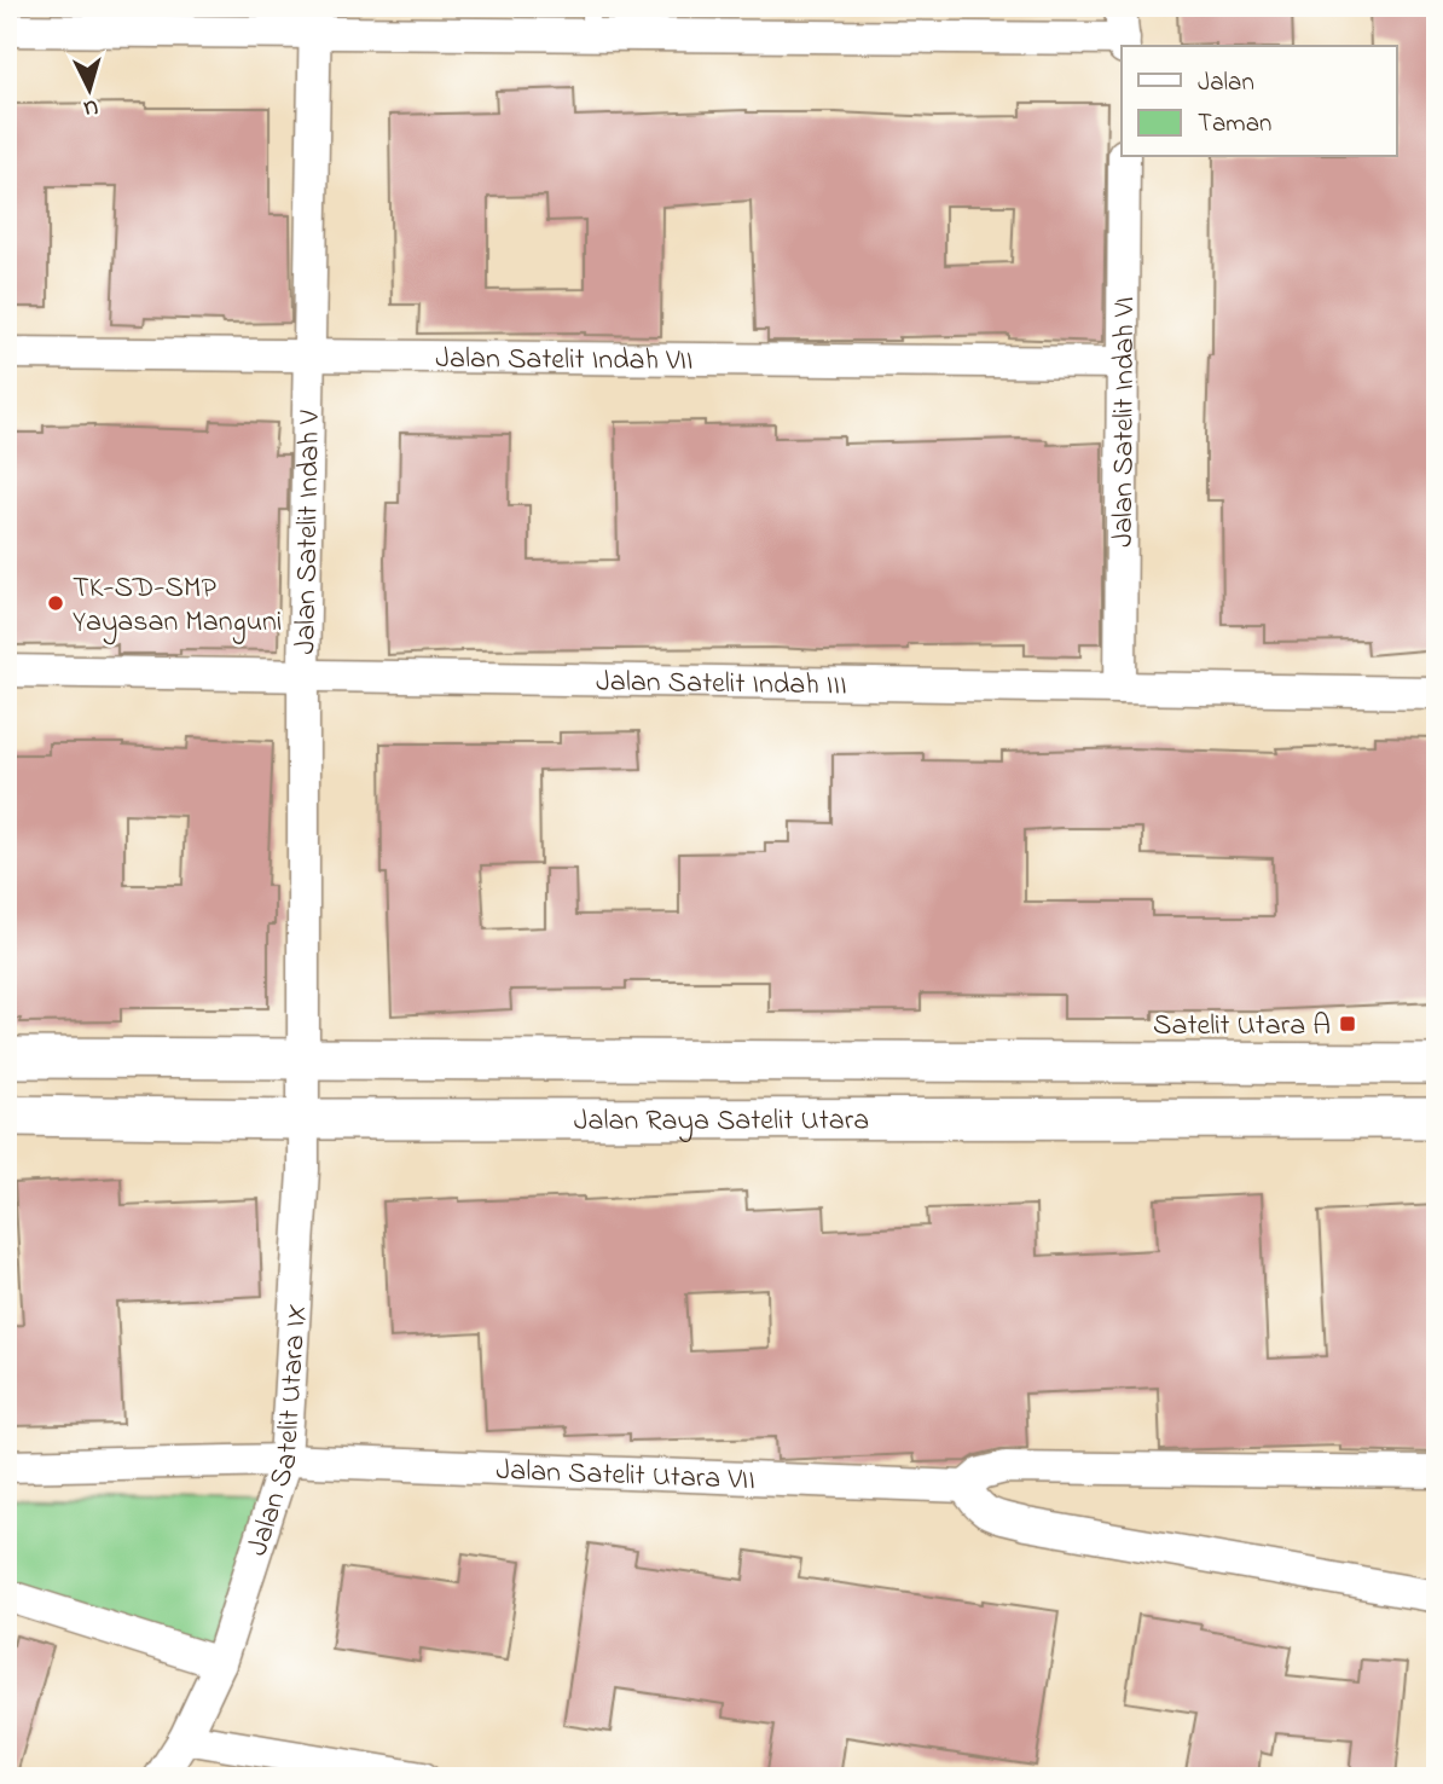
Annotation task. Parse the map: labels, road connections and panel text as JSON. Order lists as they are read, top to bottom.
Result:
{
  "streets": {
    "street": [
      "Jalan Satelit Indah VII",
      "Jalan Satelit Indah VI",
      "Jalan Satelit Indah V",
      "Jalan Satelit Indah III",
      "Jalan Raya Satelit Utara",
      "Jalan Satelit Utara IX",
      "Jalan Satelit Utara VII"
    ]
  },
  "crossings": [
    ["Jalan Satelit Indah VII", "Jalan Satelit Indah VI"],
    ["Jalan Satelit Indah VII", "Jalan Satelit Indah V"],
    ["Jalan Satelit Indah VI", "Jalan Satelit Indah III"],
    ["Jalan Satelit Indah V", "Jalan Satelit Indah III"],
    ["Jalan Satelit Indah V", "Jalan Raya Satelit Utara"],
    ["Jalan Satelit Indah V", "Jalan Satelit Utara IX"],
    ["Jalan Raya Satelit Utara", "Jalan Satelit Utara IX"],
    ["Jalan Satelit Utara IX", "Jalan Satelit Utara VII"]
  ],
  "places": {
    "other": ["TK-SD-SMP Yayasan Manguni"],
    "transit": ["Satelit Utara A"]
  },
  "legend": ["Jalan", "Taman"],
  "north": "bottom"
}
